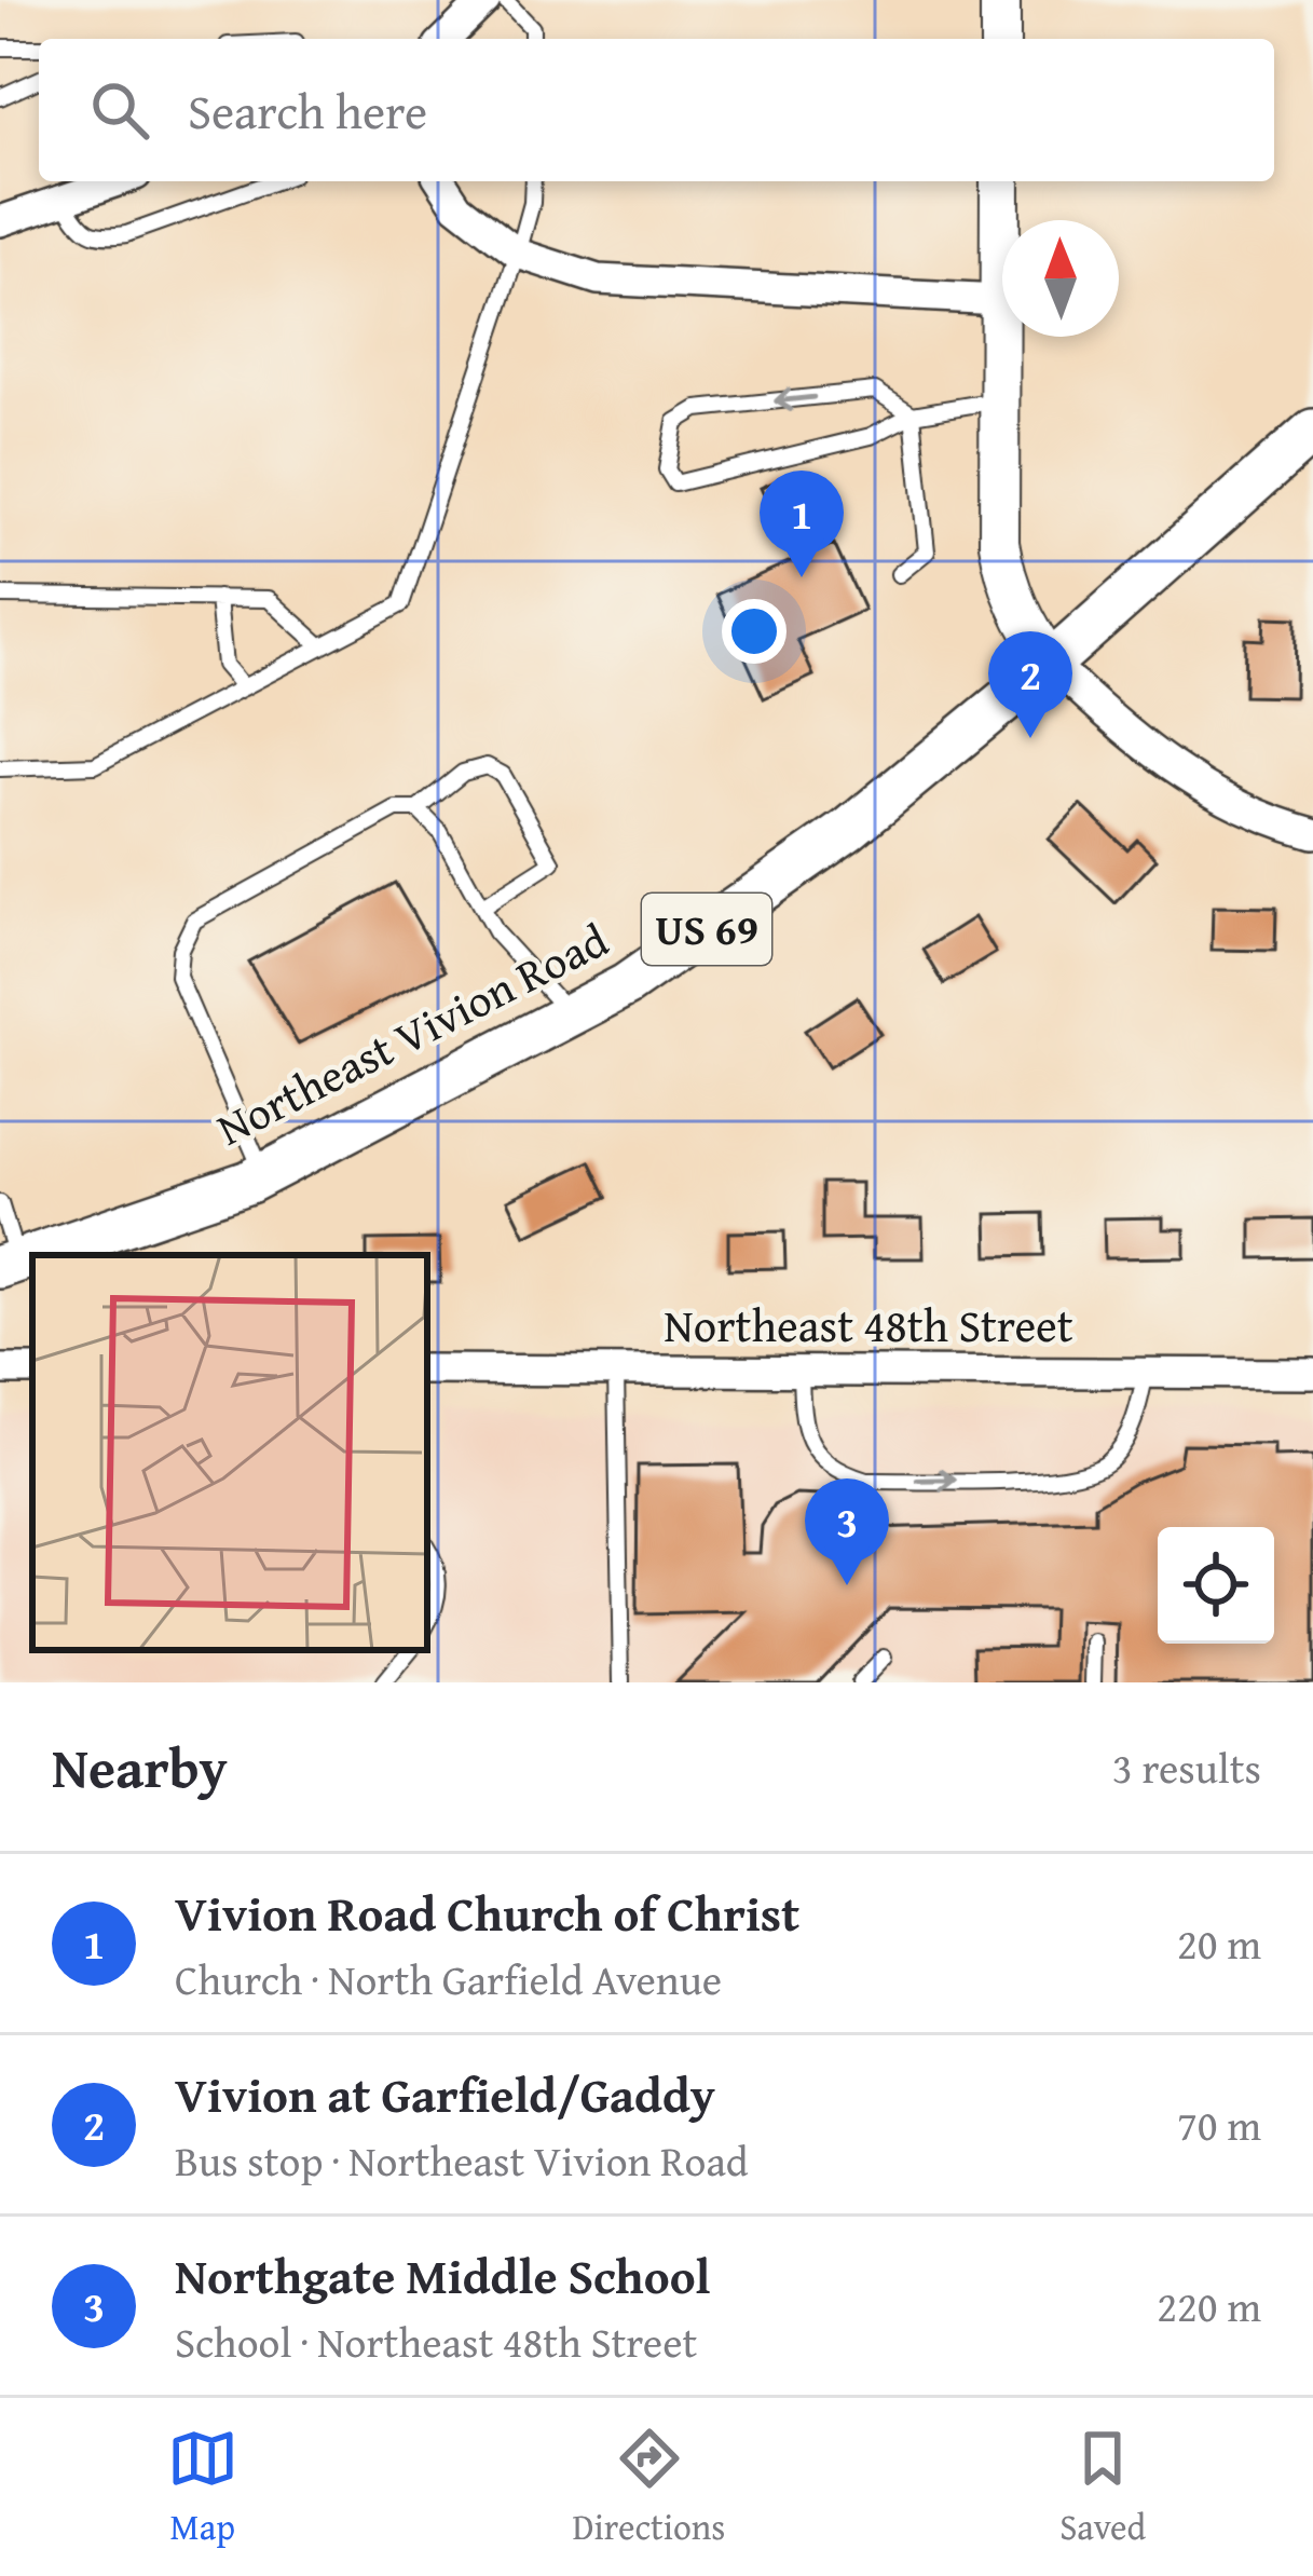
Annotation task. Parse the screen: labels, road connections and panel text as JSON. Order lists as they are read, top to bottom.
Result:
{
  "streets": {
    "main road": ["US 69", "Northeast Vivion Road"],
    "street": ["Northeast 48th Street"]
  },
  "north": "top",
  "page": {
    "search": "Search here",
    "pins": ["1", "2", "3"],
    "heading": ["Nearby", "3 results"],
    "list": [
      {
        "mark": "1",
        "name": "Vivion Road Church of Christ",
        "note": "Church · North Garfield Avenue",
        "value": "20 m"
      },
      {
        "mark": "2",
        "name": "Vivion at Garfield/Gaddy",
        "note": "Bus stop · Northeast Vivion Road",
        "value": "70 m"
      },
      {
        "mark": "3",
        "name": "Northgate Middle School",
        "note": "School · Northeast 48th Street",
        "value": "220 m"
      }
    ],
    "nav": ["Map", "Directions", "Saved"]
  }
}
